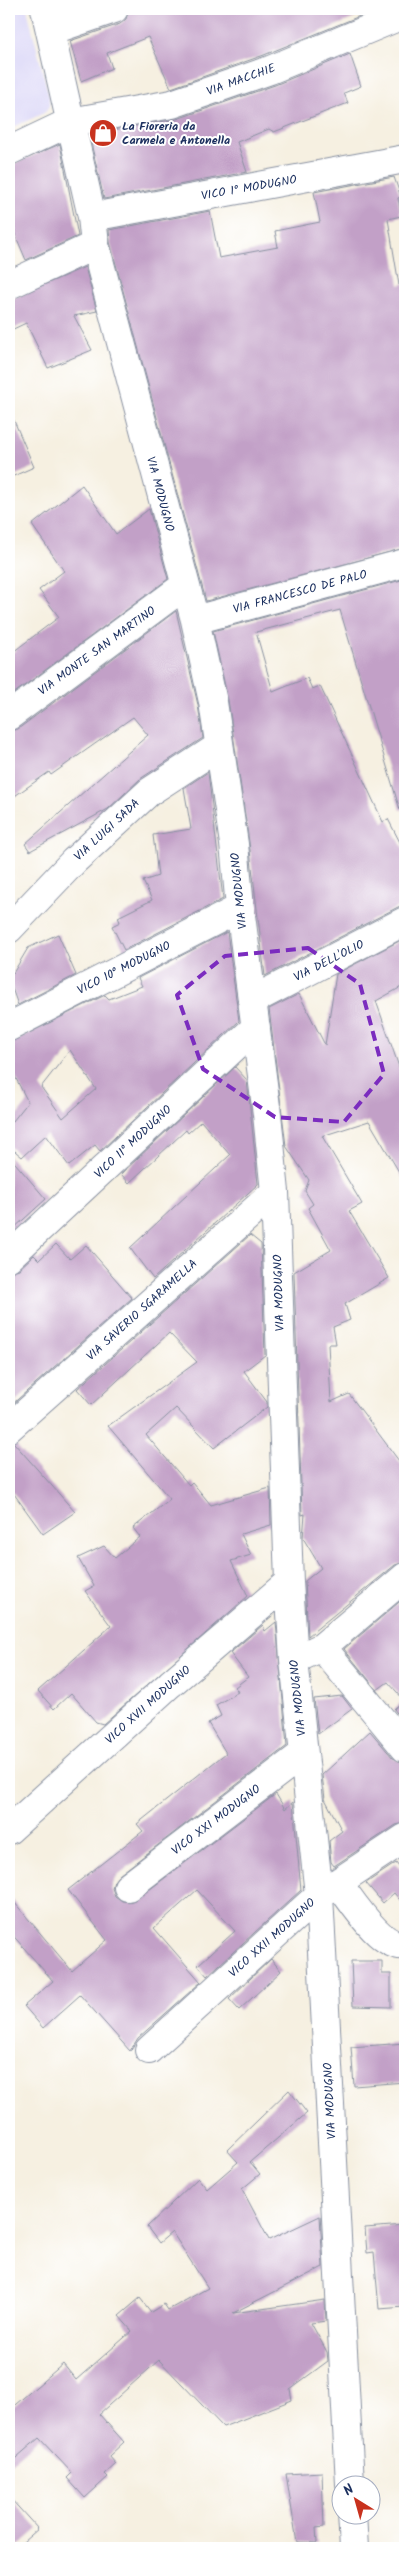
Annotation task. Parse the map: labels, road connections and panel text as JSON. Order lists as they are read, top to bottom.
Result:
{
  "streets": {
    "street": [
      "VIA MACCHIE",
      "VICO 1° MODUGNO",
      "VIA MODUGNO",
      "VIA FRANCESCO DE PALO",
      "VIA MONTE SAN MARTINO",
      "VIA LUIGI SADA",
      "VIA DELL'OLIO",
      "VICO 10° MODUGNO",
      "VICO 11° MODUGNO",
      "VIA SAVERIO SGARAMELLA",
      "VICO XVII MODUGNO",
      "VICO XXI MODUGNO",
      "VICO XXII MODUGNO"
    ]
  },
  "crossings": [
    ["VIA MACCHIE", "VIA MODUGNO"],
    ["VICO 1° MODUGNO", "VIA MODUGNO"],
    ["VIA MODUGNO", "VIA FRANCESCO DE PALO"],
    ["VIA MODUGNO", "VIA MONTE SAN MARTINO"],
    ["VIA MODUGNO", "VIA LUIGI SADA"],
    ["VIA MODUGNO", "VIA DELL'OLIO"],
    ["VIA MODUGNO", "VICO 10° MODUGNO"],
    ["VIA MODUGNO", "VICO 11° MODUGNO"],
    ["VIA MODUGNO", "VIA SAVERIO SGARAMELLA"],
    ["VIA MODUGNO", "VICO XVII MODUGNO"],
    ["VIA MODUGNO", "VICO XXI MODUGNO"],
    ["VIA MODUGNO", "VICO XXII MODUGNO"]
  ],
  "places": {
    "shop": ["La Fioreria da Carmela e Antonella"]
  },
  "north": "top left"
}
